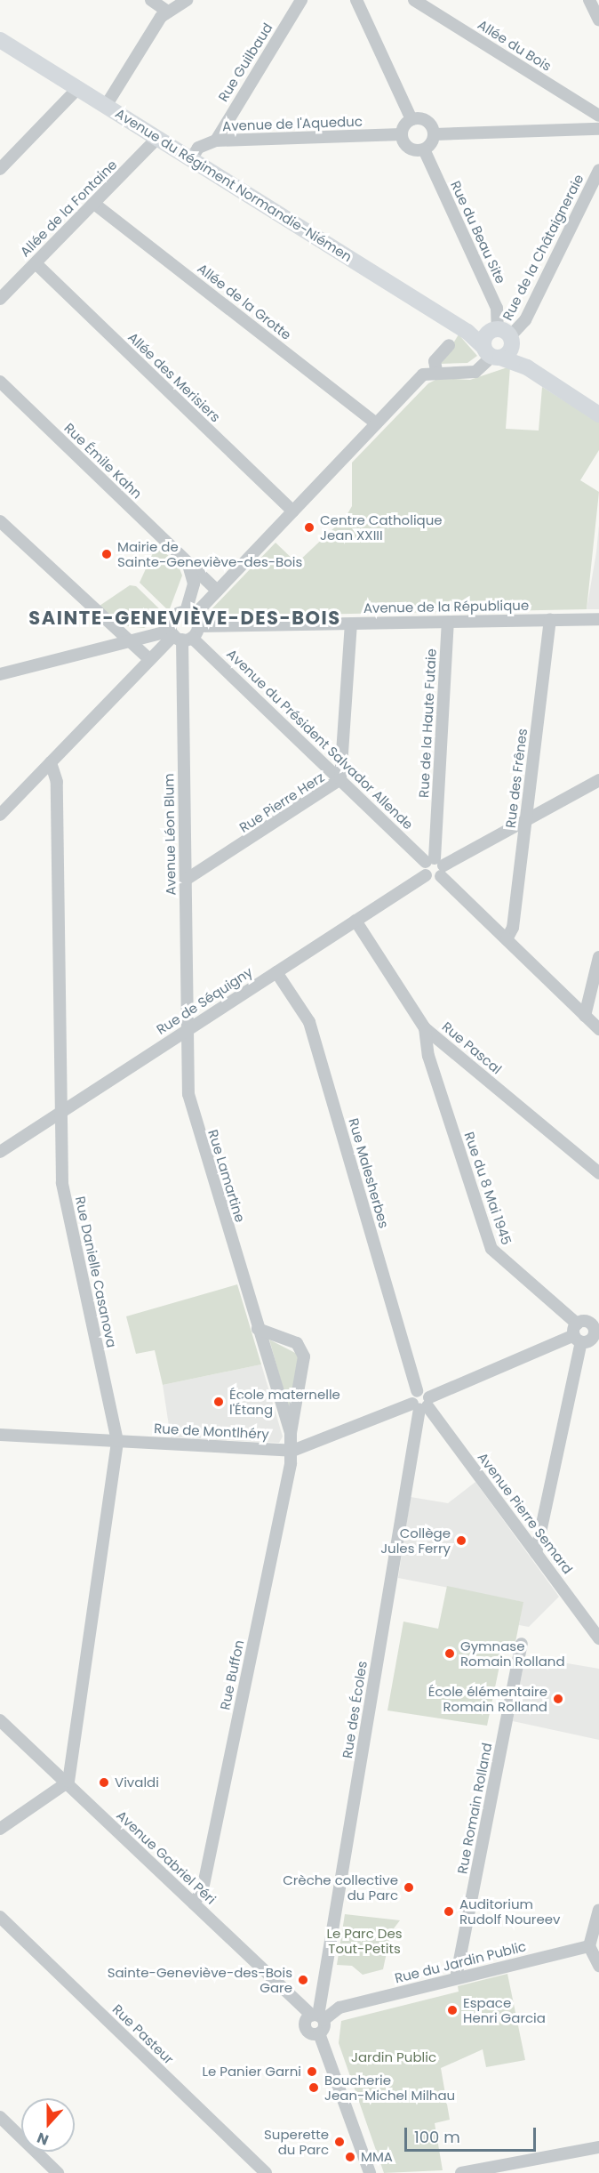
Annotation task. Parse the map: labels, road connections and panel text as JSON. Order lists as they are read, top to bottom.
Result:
{
  "streets": {
    "main road": ["Avenue du Régiment Normandie-Niémen"],
    "street": [
      "Allée du Bois",
      "Rue Guilbaud",
      "Avenue de l'Aqueduc",
      "Allée de la Fontaine",
      "Rue du Beau Site",
      "Rue de la Châtaigneraie",
      "Allée de la Grotte",
      "Allée des Merisiers",
      "Rue Émile Kahn",
      "Avenue de la République",
      "Rue de la Haute Futaie",
      "Avenue du Président Salvador Allende",
      "Rue des Frênes",
      "Rue Pierre Herz",
      "Avenue Léon Blum",
      "Rue de Séquigny",
      "Rue Pascal",
      "Rue Malesherbes",
      "Rue Lamartine",
      "Rue du 8 Mai 1945",
      "Rue Danielle Casanova",
      "Rue de Montlhéry",
      "Avenue Pierre Semard",
      "Rue Buffon",
      "Rue des Écoles",
      "Rue Romain Rolland",
      "Avenue Gabriel Péri",
      "Rue du Jardin Public",
      "Rue Pasteur"
    ]
  },
  "crossings": [
    ["Rue Guilbaud", "Avenue de l'Aqueduc"],
    ["Avenue de l'Aqueduc", "Avenue du Régiment Normandie-Niémen"],
    ["Avenue de l'Aqueduc", "Rue du Beau Site"],
    ["Avenue du Régiment Normandie-Niémen", "Allée de la Fontaine"],
    ["Avenue du Régiment Normandie-Niémen", "Rue du Beau Site"],
    ["Avenue du Régiment Normandie-Niémen", "Rue de la Châtaigneraie"],
    ["Allée de la Fontaine", "Allée de la Grotte"],
    ["Allée de la Fontaine", "Allée des Merisiers"],
    ["Rue du Beau Site", "Rue de la Châtaigneraie"],
    ["Avenue de la République", "Rue de la Haute Futaie"],
    ["Avenue de la République", "Avenue du Président Salvador Allende"],
    ["Avenue de la République", "Rue des Frênes"],
    ["Avenue de la République", "Rue Pierre Herz"],
    ["Avenue de la République", "Avenue Léon Blum"],
    ["Rue de la Haute Futaie", "Avenue du Président Salvador Allende"],
    ["Rue de la Haute Futaie", "Rue de Séquigny"],
    ["Avenue du Président Salvador Allende", "Rue des Frênes"],
    ["Avenue du Président Salvador Allende", "Rue Pierre Herz"],
    ["Avenue du Président Salvador Allende", "Avenue Léon Blum"],
    ["Rue Pierre Herz", "Avenue Léon Blum"],
    ["Avenue Léon Blum", "Rue de Séquigny"],
    ["Avenue Léon Blum", "Rue Lamartine"],
    ["Rue de Séquigny", "Rue Pascal"],
    ["Rue de Séquigny", "Rue Malesherbes"],
    ["Rue de Séquigny", "Rue Lamartine"],
    ["Rue de Séquigny", "Rue Danielle Casanova"],
    ["Rue Pascal", "Rue du 8 Mai 1945"],
    ["Rue Malesherbes", "Rue de Montlhéry"],
    ["Rue Malesherbes", "Avenue Pierre Semard"],
    ["Rue Malesherbes", "Rue des Écoles"],
    ["Rue Lamartine", "Rue de Montlhéry"],
    ["Rue Lamartine", "Rue Buffon"],
    ["Rue du 8 Mai 1945", "Rue de Montlhéry"],
    ["Rue Danielle Casanova", "Rue de Montlhéry"],
    ["Rue Danielle Casanova", "Avenue Gabriel Péri"],
    ["Rue de Montlhéry", "Avenue Pierre Semard"],
    ["Rue de Montlhéry", "Rue Buffon"],
    ["Rue de Montlhéry", "Rue des Écoles"],
    ["Avenue Pierre Semard", "Rue des Écoles"],
    ["Rue Buffon", "Avenue Gabriel Péri"],
    ["Rue des Écoles", "Avenue Gabriel Péri"],
    ["Rue des Écoles", "Rue du Jardin Public"],
    ["Rue Romain Rolland", "Rue du Jardin Public"],
    ["Avenue Gabriel Péri", "Rue du Jardin Public"]
  ],
  "districts": ["SAINTE-GENEVIÈVE-DES-BOIS"],
  "parks": ["Le Parc Des Tout-Petits", "Jardin Public"],
  "places": [
    "Centre Catholique Jean XXIII",
    "Mairie de Sainte-Geneviève-des-Bois",
    "École maternelle l'Étang",
    "Collège Jules Ferry",
    "Gymnase Romain Rolland",
    "École élémentaire Romain Rolland",
    "Vivaldi",
    "Crèche collective du Parc",
    "Auditorium Rudolf Noureev",
    "Sainte-Geneviève-des-Bois Gare",
    "Espace Henri Garcia",
    "Le Panier Garni",
    "Boucherie Jean-Michel Milhau",
    "Superette du Parc",
    "MMA"
  ],
  "scale_bar": "100 m",
  "north": "bottom"
}
